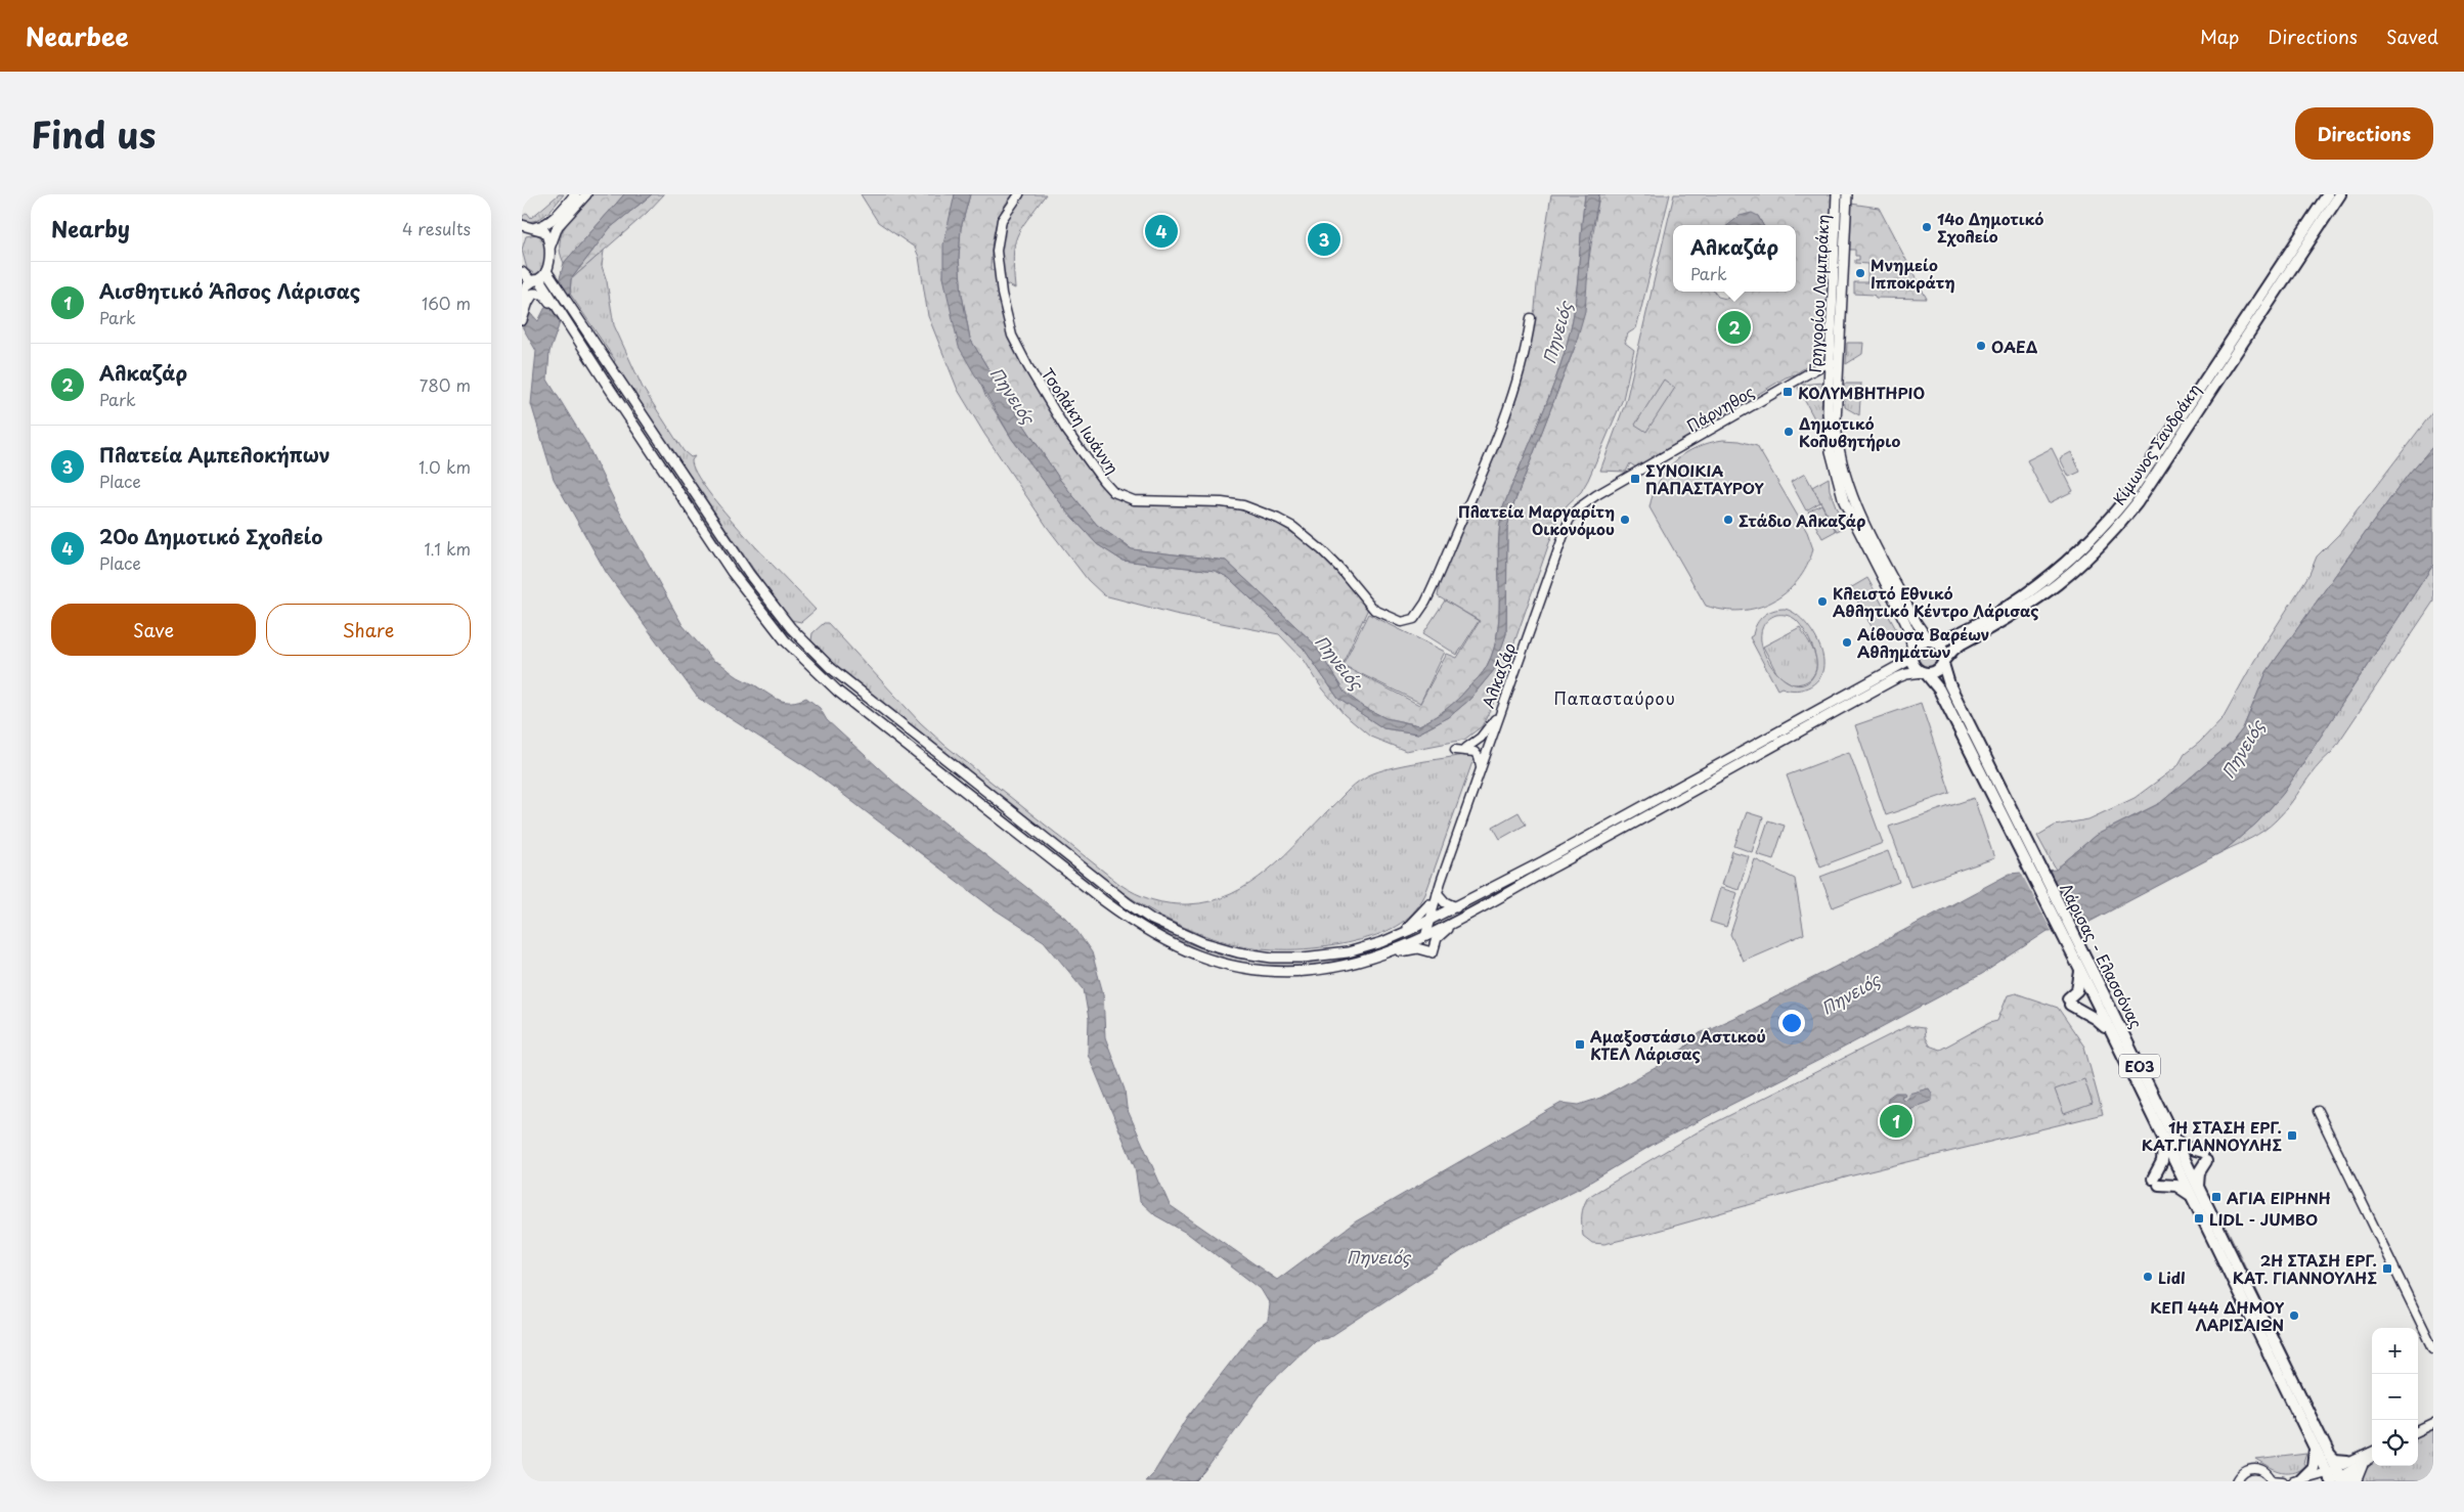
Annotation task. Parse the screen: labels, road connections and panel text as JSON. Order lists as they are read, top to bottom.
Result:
{
  "streets": {
    "highway": ["Κίμωνος Σανδράκη", "Λάρισας - Ελασσόνας", "ΕΟ3"],
    "main road": ["Γρηγορίου Λαμπράκη"],
    "street": ["Πάρνηθος", "Τσολάκη Ιωάννη", "Αλκαζάρ"]
  },
  "crossings": [
    ["Γρηγορίου Λαμπράκη", "Πάρνηθος"],
    ["Γρηγορίου Λαμπράκη", "Κίμωνος Σανδράκη"],
    ["Γρηγορίου Λαμπράκη", "Λάρισας - Ελασσόνας"],
    ["Γρηγορίου Λαμπράκη", "ΕΟ3"],
    ["Πάρνηθος", "Αλκαζάρ"],
    ["Κίμωνος Σανδράκη", "Λάρισας - Ελασσόνας"],
    ["Κίμωνος Σανδράκη", "ΕΟ3"],
    ["Λάρισας - Ελασσόνας", "ΕΟ3"]
  ],
  "districts": ["Παπασταύρου"],
  "water": ["Πηνειός"],
  "places": {
    "other": [
      "14ο Δημοτικό Σχολείο",
      "Μνημείο Ιπποκράτη",
      "ΟΑΕΔ",
      "Δημοτικό Κολυβητήριο",
      "Πλατεία Μαργαρίτη Οικονόμου",
      "Στάδιο Αλκαζάρ",
      "Κλειστό Εθνικό Αθλητικό Κέντρο Λάρισας",
      "Αίθουσα Βαρέων Αθλημάτων",
      "Lidl",
      "ΚΕΠ 444 ΔΗΜΟΥ ΛΑΡΙΣΑΙΩΝ"
    ],
    "transit": [
      "ΚΟΛΥΜΒΗΤΗΡΙΟ",
      "ΣΥΝΟΙΚΙΑ ΠΑΠΑΣΤΑΥΡΟΥ",
      "Αμαξοστάσιο Αστικού ΚΤΕΛ Λάρισας",
      "1Η ΣΤΑΣΗ ΕΡΓ. ΚΑΤ.ΓΙΑΝΝΟΥΛΗΣ",
      "ΑΓΙΑ ΕΙΡΗΝΗ",
      "LIDL - JUMBO",
      "2Η ΣΤΑΣΗ ΕΡΓ. KAT. ΓΙΑΝΝΟΥΛΗΣ"
    ]
  },
  "page": {
    "header": "Nearbee",
    "nav": ["Map", "Directions", "Saved"],
    "title": "Find us",
    "buttons": [
      "Directions",
      ["Save", "Share"]
    ],
    "heading": ["Nearby", "4 results"],
    "pins": [
      "4",
      "3",
      "2",
      "1"
    ],
    "popup": ["Αλκαζάρ", "Park"],
    "list": [
      {
        "mark": "1",
        "name": "Αισθητικό Άλσος Λάρισας",
        "note": "Park",
        "value": "160 m"
      },
      {
        "mark": "2",
        "name": "Αλκαζάρ",
        "note": "Park",
        "value": "780 m"
      },
      {
        "mark": "3",
        "name": "Πλατεία Αμπελοκήπων",
        "note": "Place",
        "value": "1.0 km"
      },
      {
        "mark": "4",
        "name": "20ο Δημοτικό Σχολείο",
        "note": "Place",
        "value": "1.1 km"
      }
    ],
    "map_buttons": ["+", "−"]
  }
}
